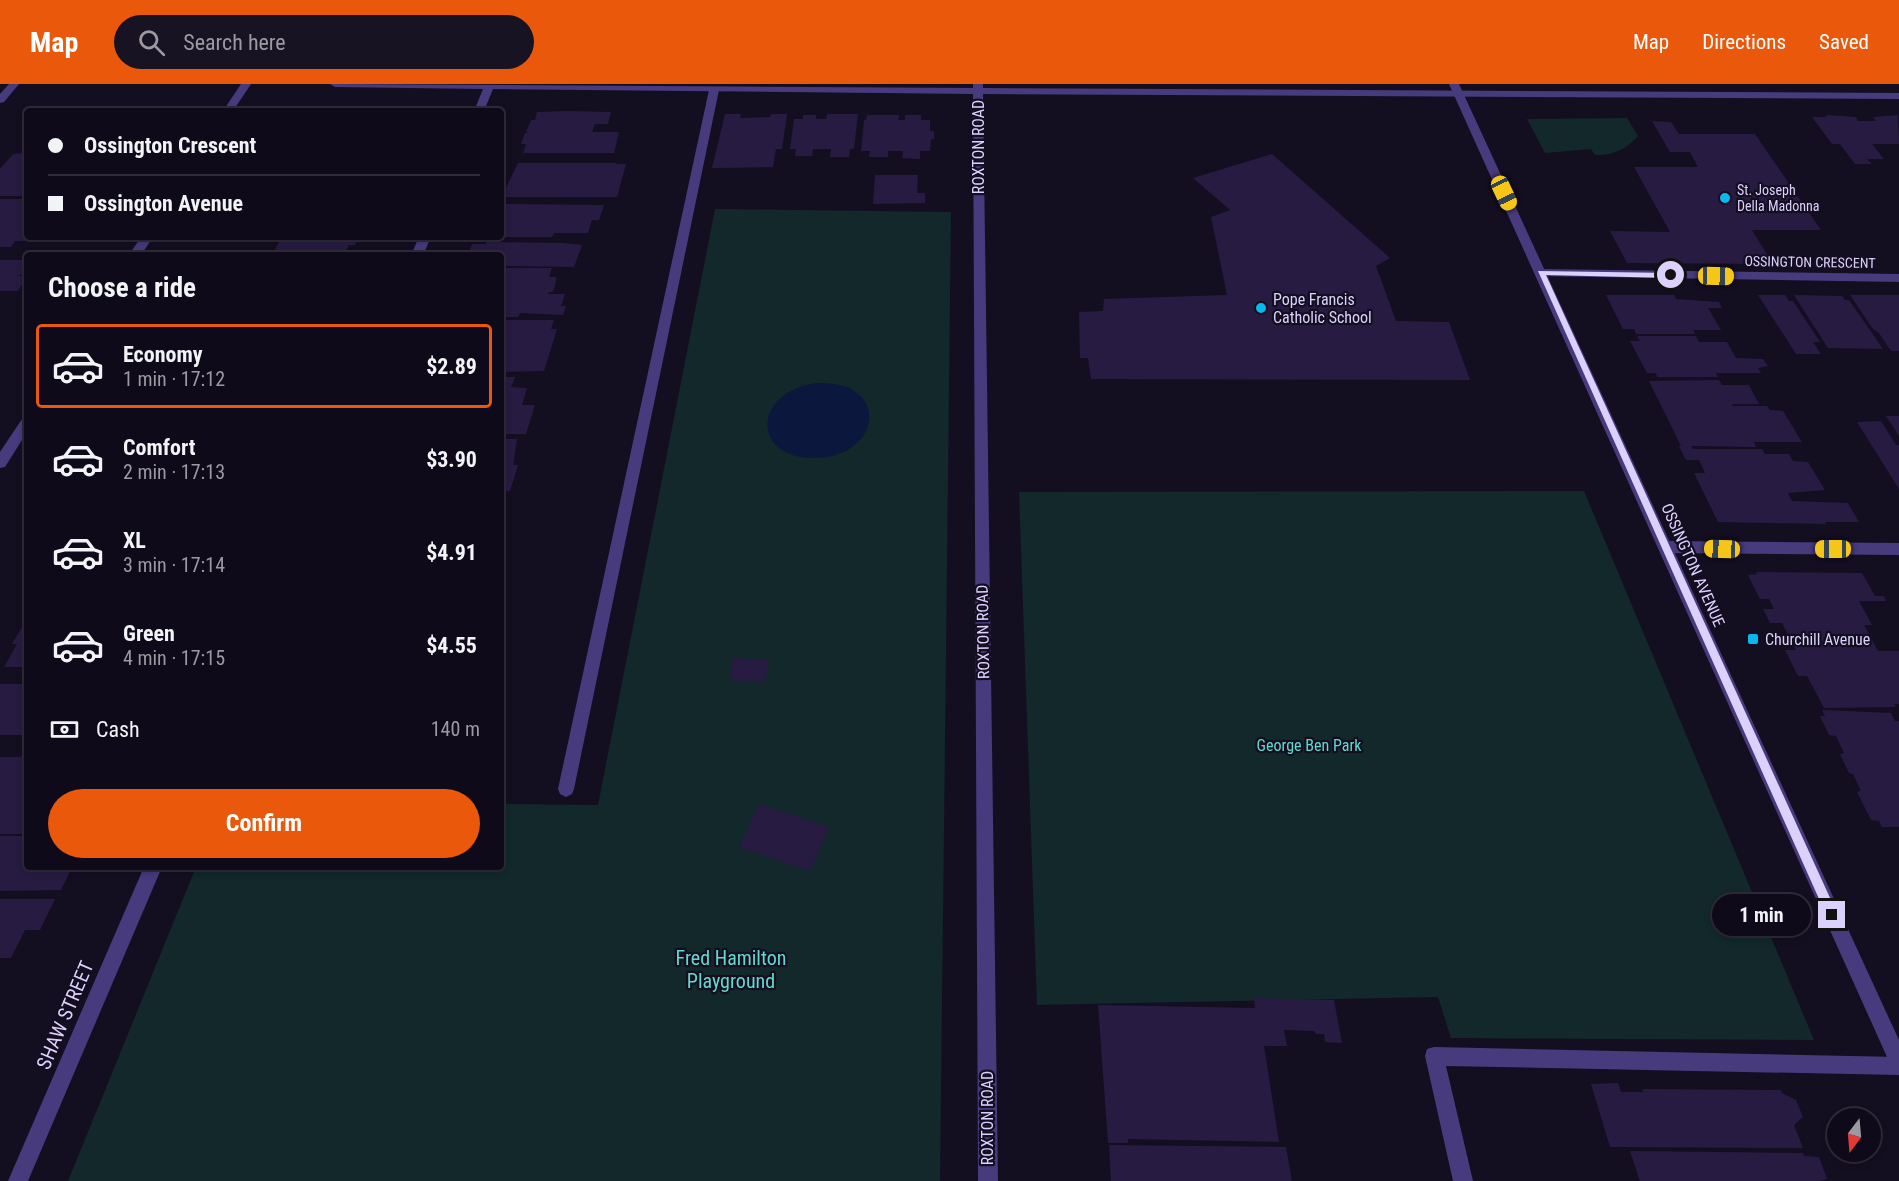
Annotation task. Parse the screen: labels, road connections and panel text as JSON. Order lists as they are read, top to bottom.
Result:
{
  "streets": {
    "street": [
      "ROXTON ROAD",
      "OSSINGTON CRESCENT",
      "OSSINGTON AVENUE",
      "SHAW STREET"
    ]
  },
  "crossings": [
    ["OSSINGTON CRESCENT", "OSSINGTON AVENUE"]
  ],
  "parks": ["George Ben Park", "Fred Hamilton Playground"],
  "places": {
    "other": ["St. Joseph Della Madonna", "Pope Francis Catholic School"],
    "transit": ["Churchill Avenue"]
  },
  "north": "bottom",
  "page": {
    "header": "Map",
    "search": "Search here",
    "nav": ["Map", "Directions", "Saved"],
    "banner": ["Ossington Crescent", "Ossington Avenue"],
    "heading": "Choose a ride",
    "list": [
      {
        "name": "Economy",
        "note": "1 min · 17:12",
        "value": "$2.89"
      },
      {
        "name": "Comfort",
        "note": "2 min · 17:13",
        "value": "$3.90"
      },
      {
        "name": "XL",
        "note": "3 min · 17:14",
        "value": "$4.91"
      },
      {
        "name": "Green",
        "note": "4 min · 17:15",
        "value": "$4.55"
      }
    ],
    "pay": ["Cash", "140 m"],
    "buttons": "Confirm",
    "bubble": "1 min"
  }
}
